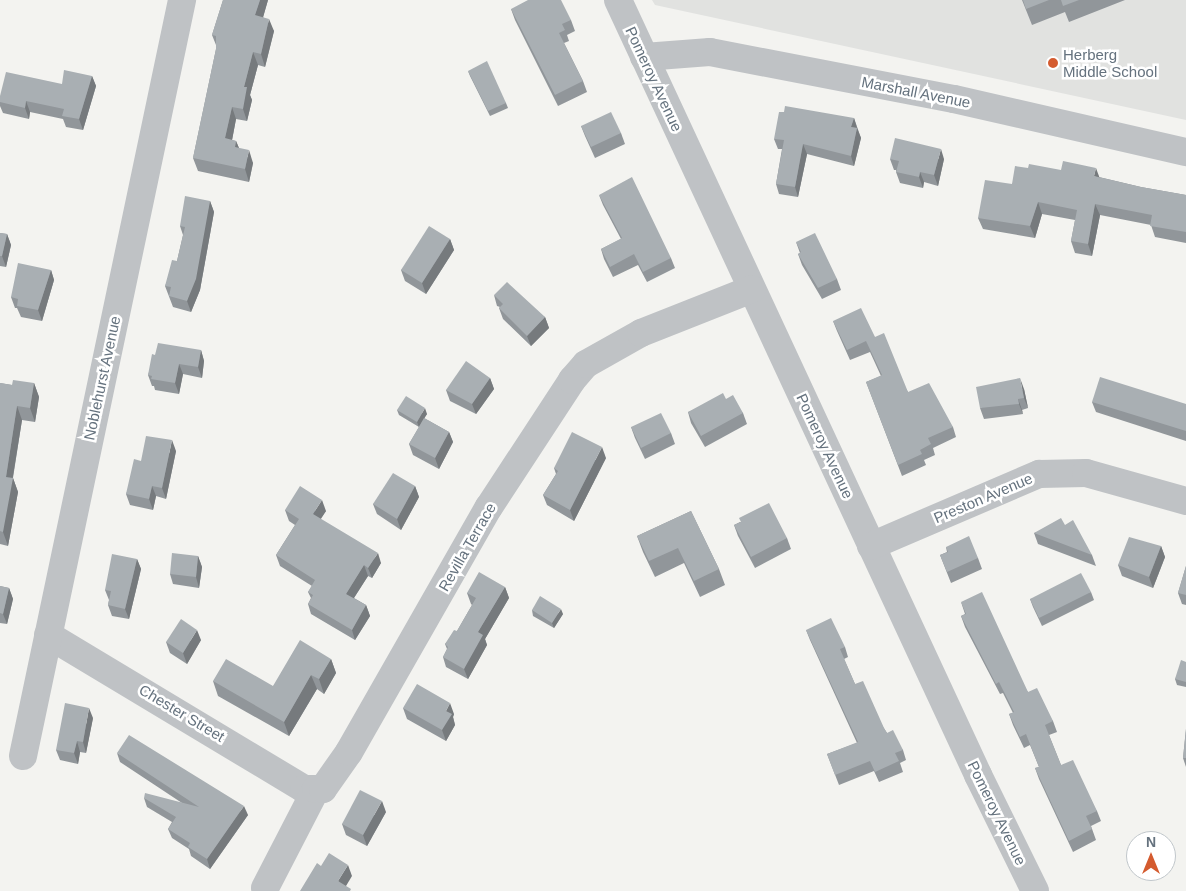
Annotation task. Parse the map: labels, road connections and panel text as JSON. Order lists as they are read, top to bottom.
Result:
{
  "streets": {
    "street": [
      "Pomeroy Avenue",
      "Marshall Avenue",
      "Noblehurst Avenue",
      "Preston Avenue",
      "Revilla Terrace",
      "Chester Street"
    ]
  },
  "crossings": [
    ["Pomeroy Avenue", "Marshall Avenue"],
    ["Pomeroy Avenue", "Preston Avenue"],
    ["Pomeroy Avenue", "Revilla Terrace"],
    ["Noblehurst Avenue", "Chester Street"],
    ["Revilla Terrace", "Chester Street"]
  ],
  "places": ["Herberg Middle School"],
  "north": "top"
}
